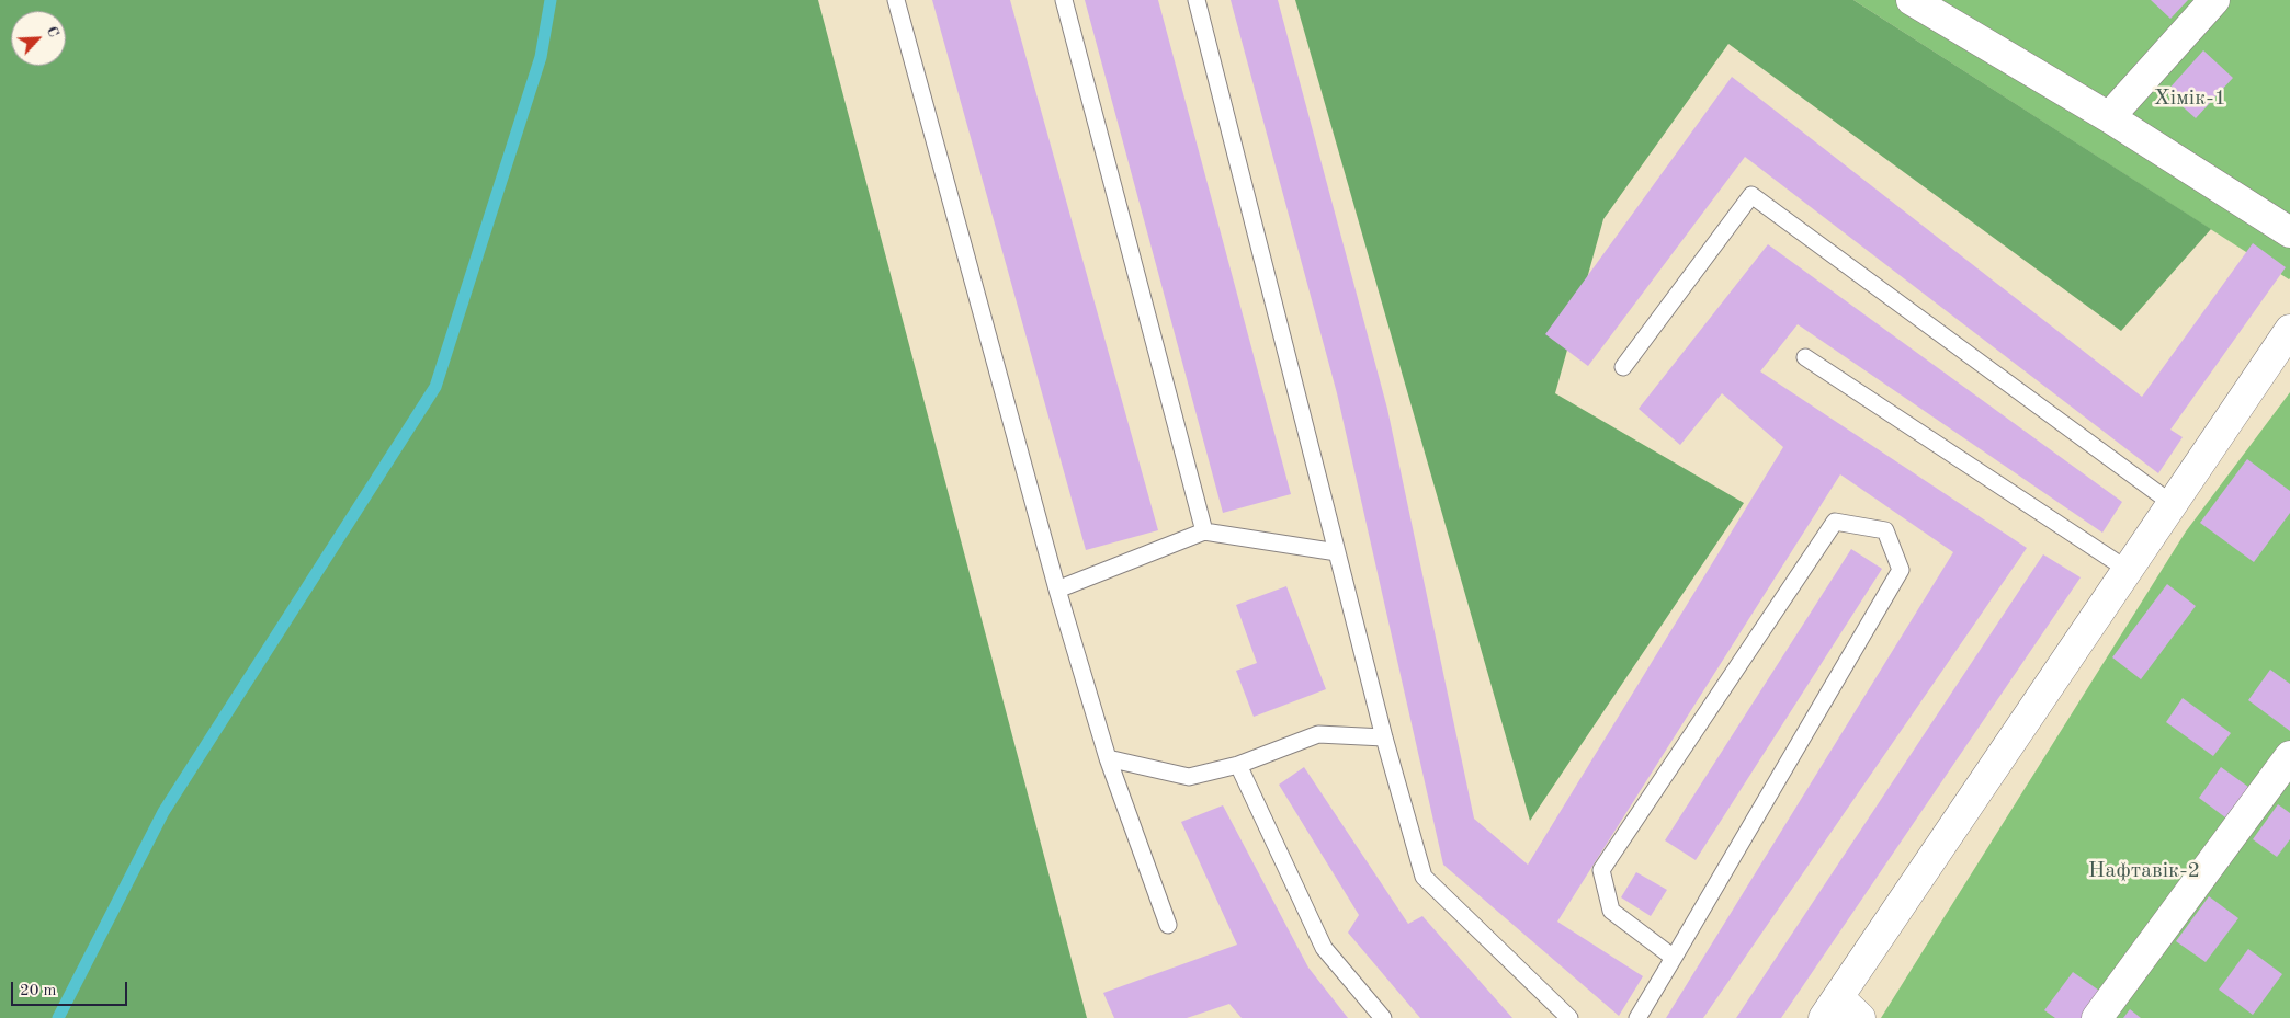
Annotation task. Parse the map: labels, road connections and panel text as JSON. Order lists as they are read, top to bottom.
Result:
{
  "parks": ["Хімік-1", "Нафтавік-2"],
  "scale_bar": "20 m",
  "north": "top right"
}
